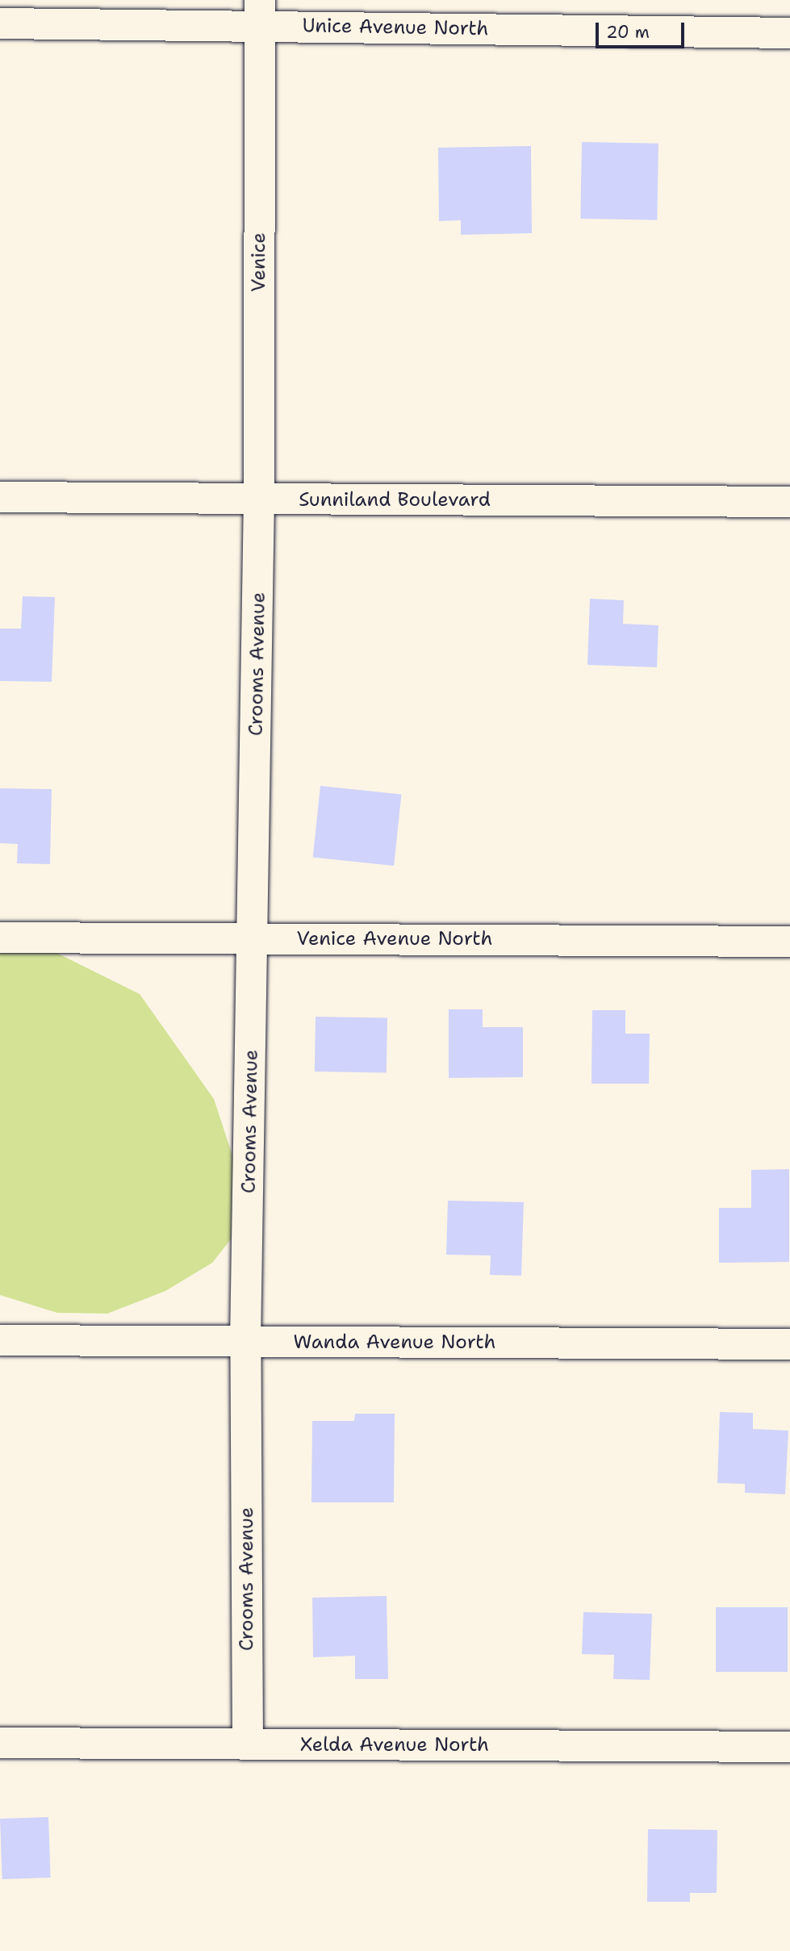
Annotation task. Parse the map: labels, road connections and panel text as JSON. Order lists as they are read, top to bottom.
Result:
{
  "streets": {
    "street": [
      "Unice Avenue North",
      "Venice",
      "Sunniland Boulevard",
      "Crooms Avenue",
      "Venice Avenue North",
      "Wanda Avenue North",
      "Xelda Avenue North"
    ]
  },
  "crossings": [
    ["Unice Avenue North", "Venice"],
    ["Venice", "Sunniland Boulevard"],
    ["Venice", "Crooms Avenue"],
    ["Sunniland Boulevard", "Crooms Avenue"],
    ["Crooms Avenue", "Venice Avenue North"],
    ["Crooms Avenue", "Wanda Avenue North"],
    ["Crooms Avenue", "Xelda Avenue North"]
  ],
  "scale_bar": "20 m"
}
